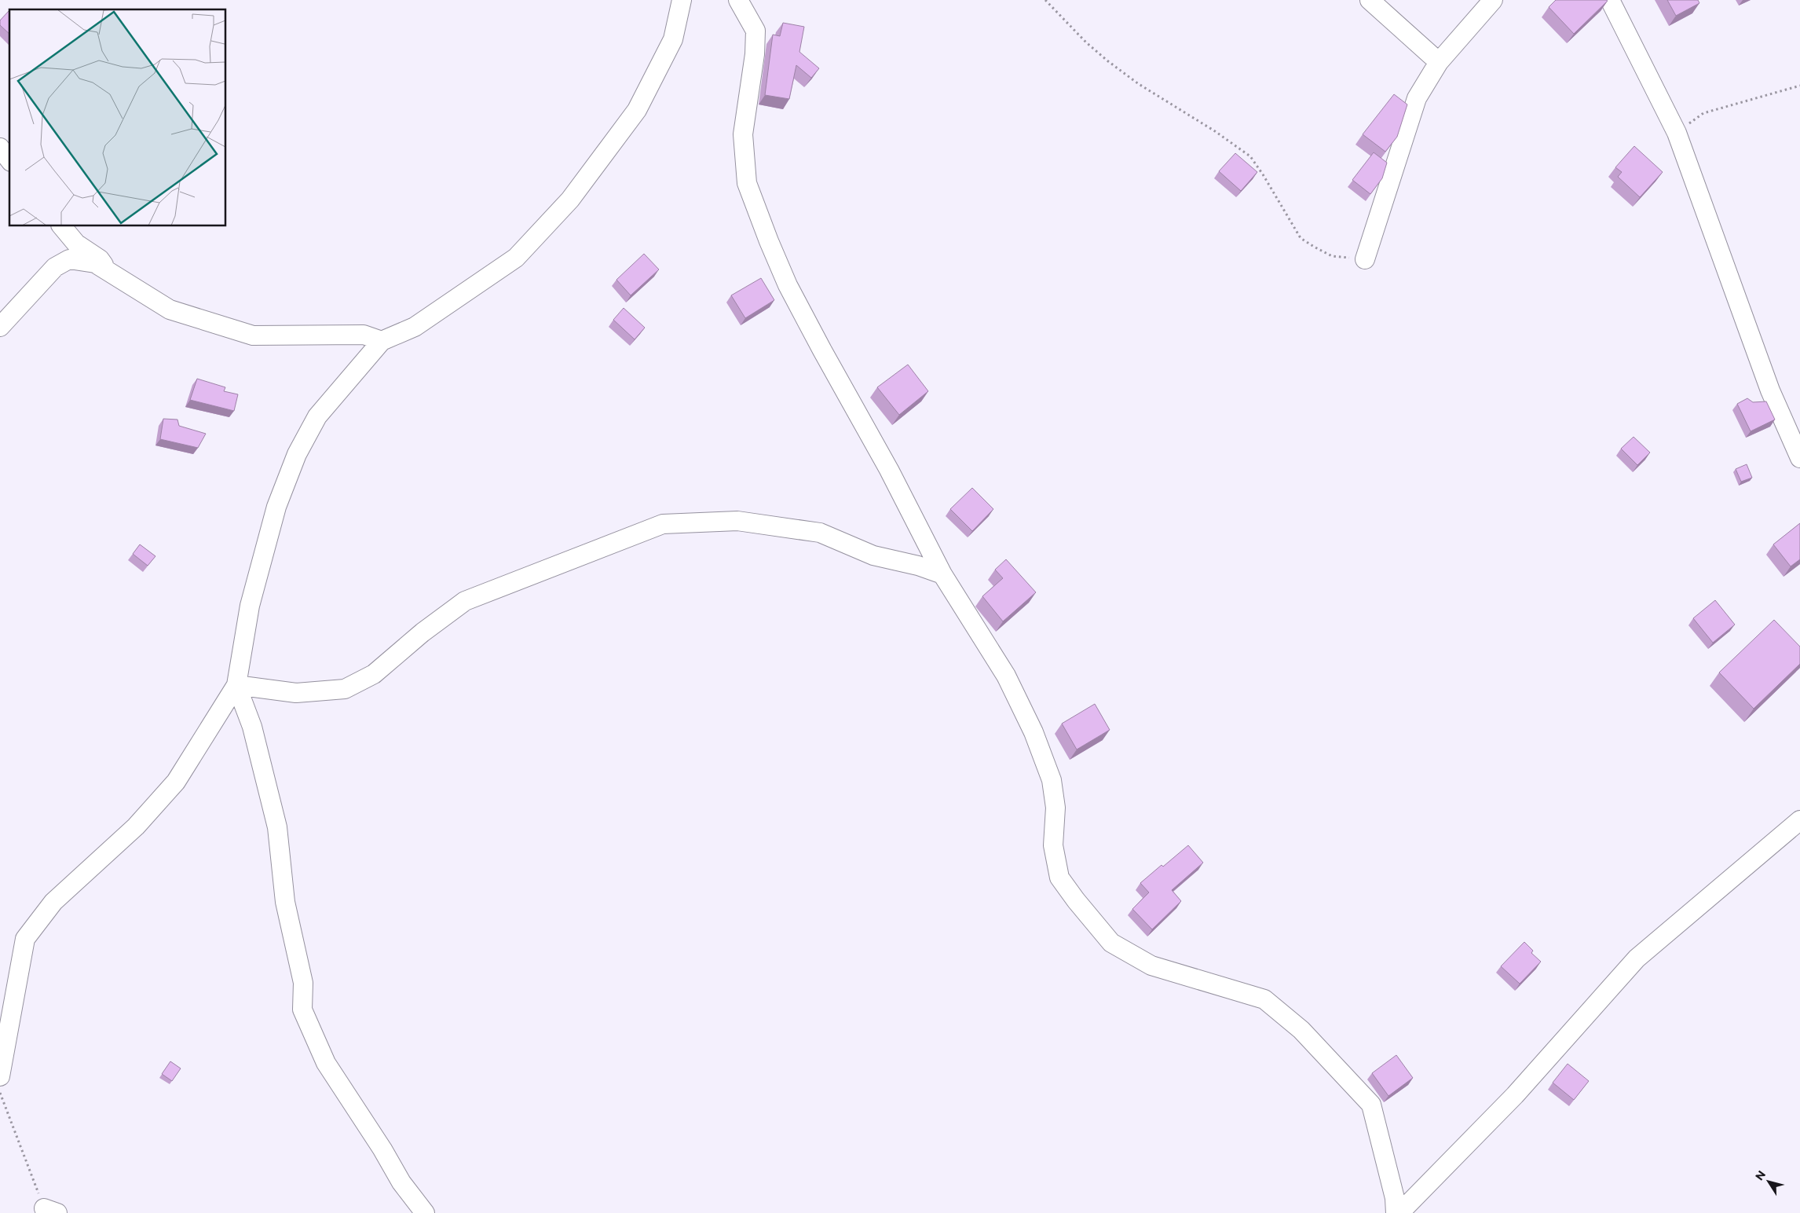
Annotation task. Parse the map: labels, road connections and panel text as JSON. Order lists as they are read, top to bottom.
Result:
{
  "north": "top left"
}
